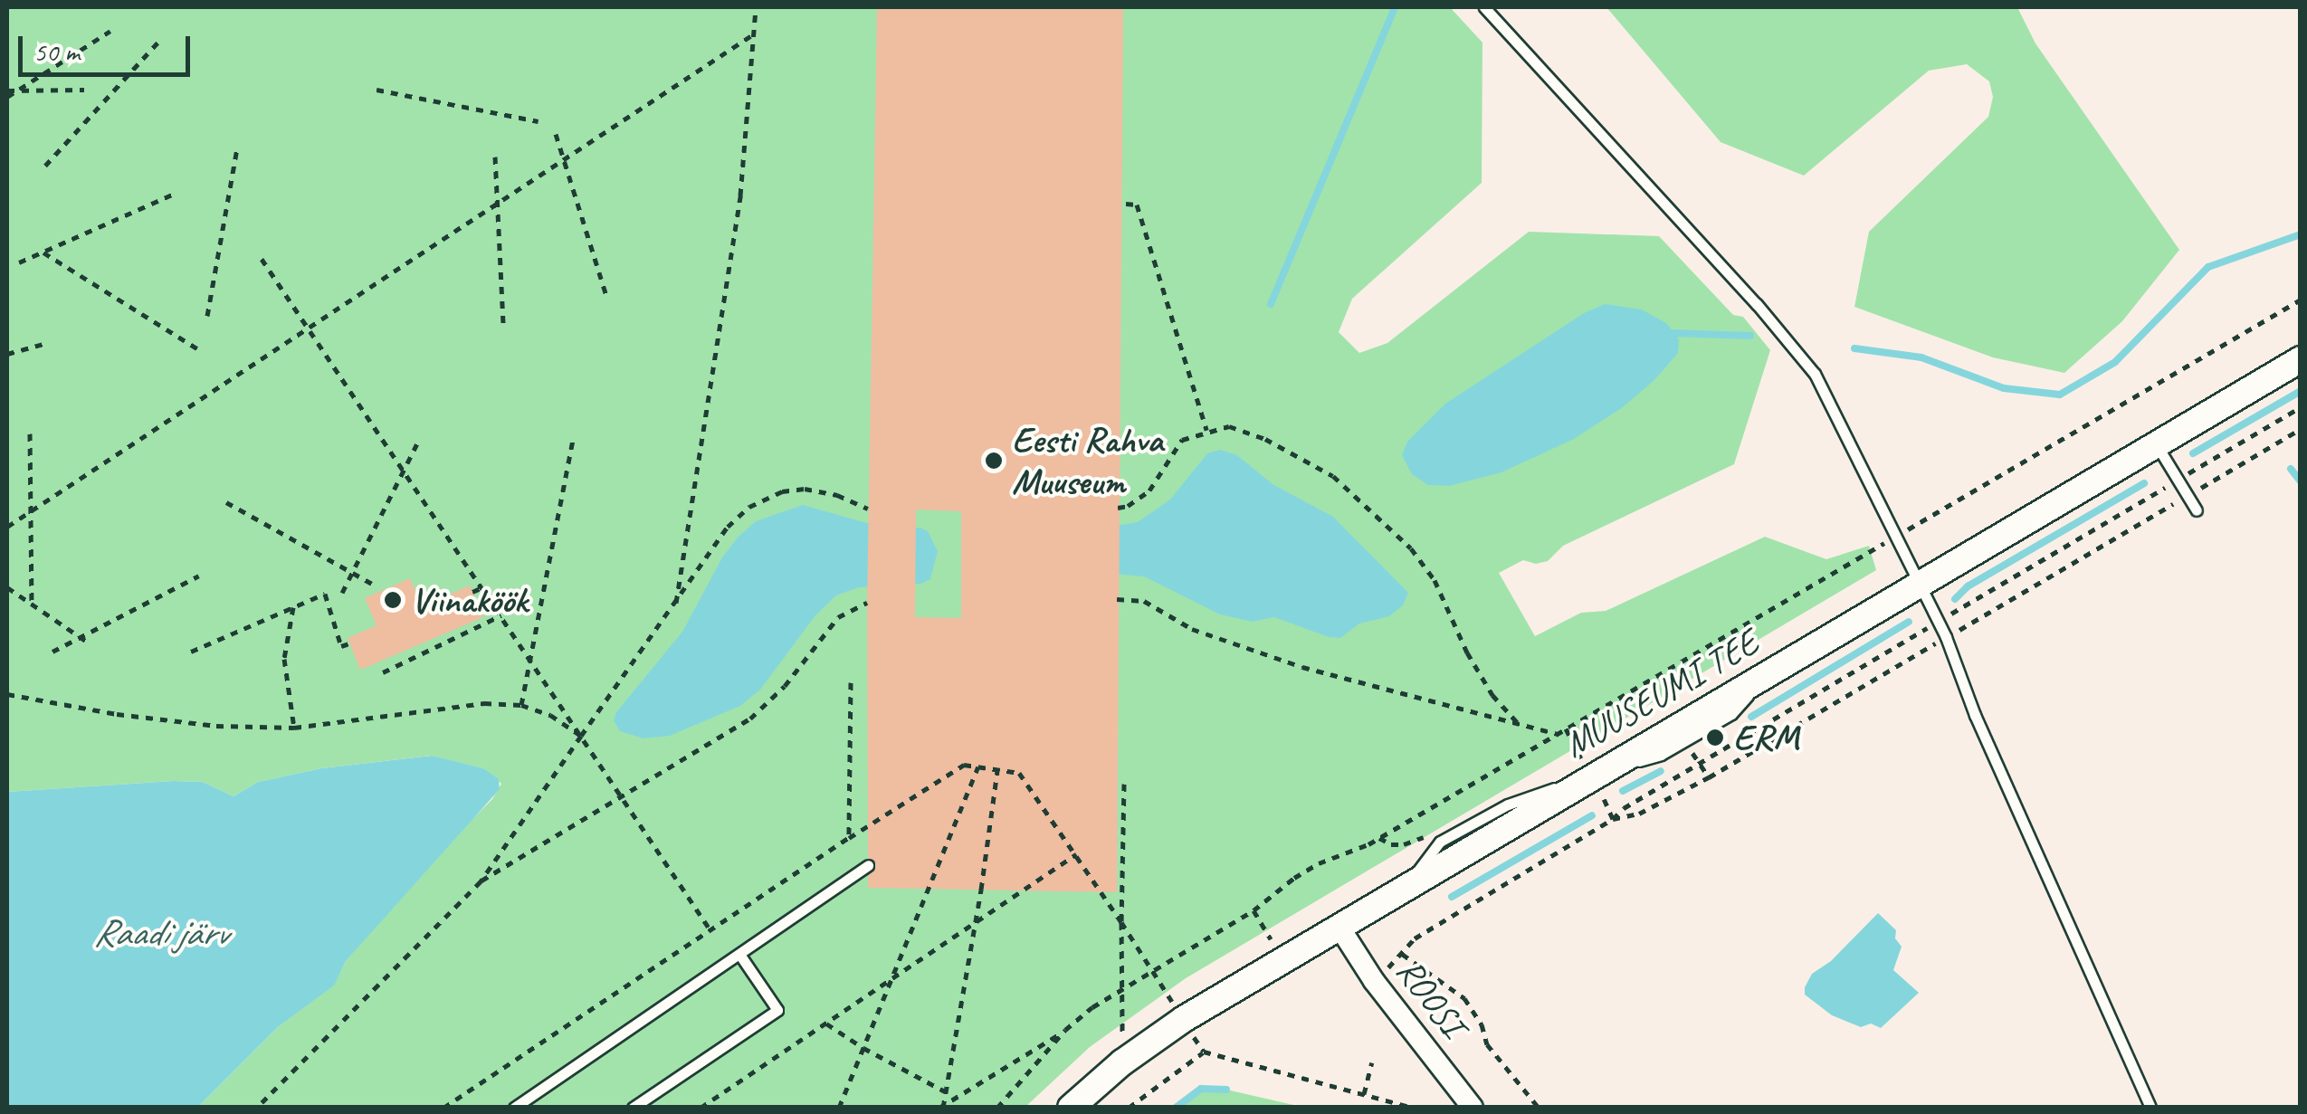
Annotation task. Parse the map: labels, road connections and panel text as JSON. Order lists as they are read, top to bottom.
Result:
{
  "streets": {
    "street": ["MUUSEUMI TEE", "ROOSI"]
  },
  "crossings": [
    ["MUUSEUMI TEE", "ROOSI"]
  ],
  "water": ["Raadi järv"],
  "places": ["Eesti Rahva Muuseum", "Viinaköök", "ERM"],
  "scale_bar": "50 m"
}
